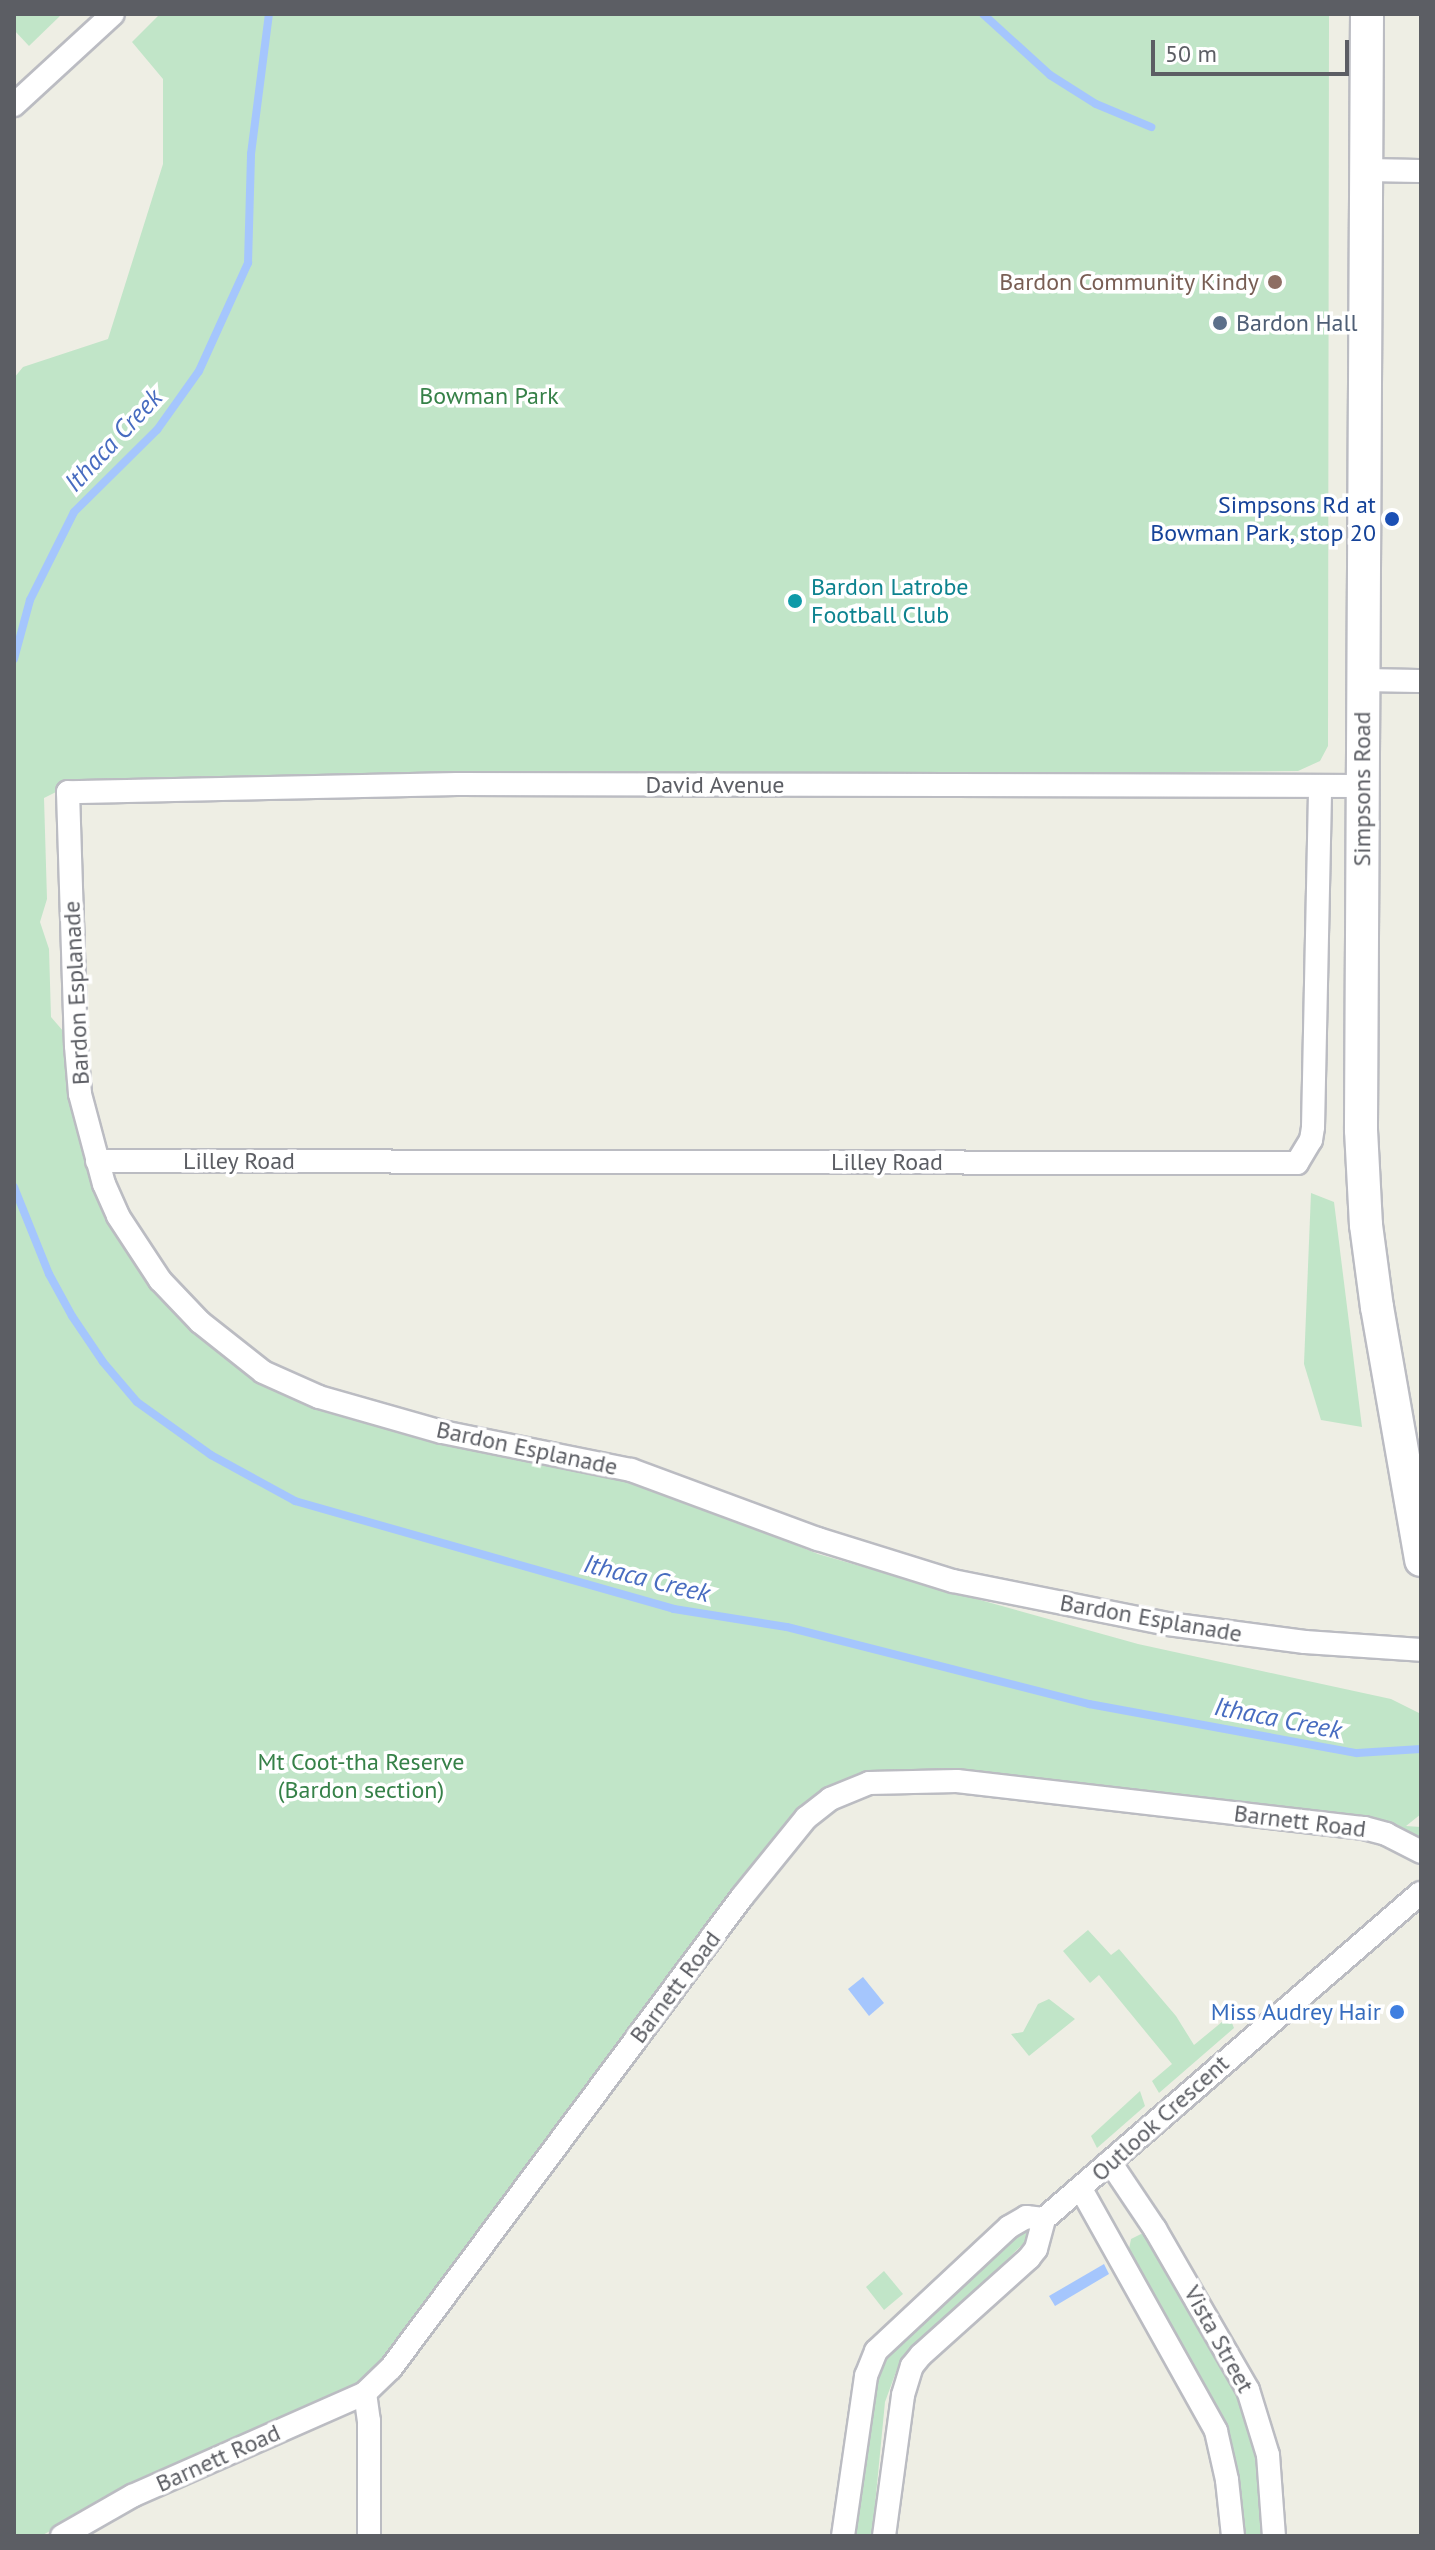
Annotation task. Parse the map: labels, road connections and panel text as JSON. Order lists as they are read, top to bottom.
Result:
{
  "streets": {
    "main road": ["Simpsons Road"],
    "street": [
      "David Avenue",
      "Bardon Esplanade",
      "Lilley Road",
      "Barnett Road",
      "Outlook Crescent",
      "Vista Street"
    ]
  },
  "crossings": [
    ["David Avenue", "Simpsons Road"],
    ["David Avenue", "Bardon Esplanade"],
    ["David Avenue", "Lilley Road"],
    ["Bardon Esplanade", "Lilley Road"],
    ["Outlook Crescent", "Vista Street"]
  ],
  "water": ["Ithaca Creek"],
  "parks": ["Bowman Park", "Mt Coot-tha Reserve (Bardon section)"],
  "places": [
    "Bardon Community Kindy",
    "Bardon Hall",
    "Simpsons Rd at Bowman Park, stop 20",
    "Bardon Latrobe Football Club",
    "Miss Audrey Hair"
  ],
  "scale_bar": "50 m"
}
